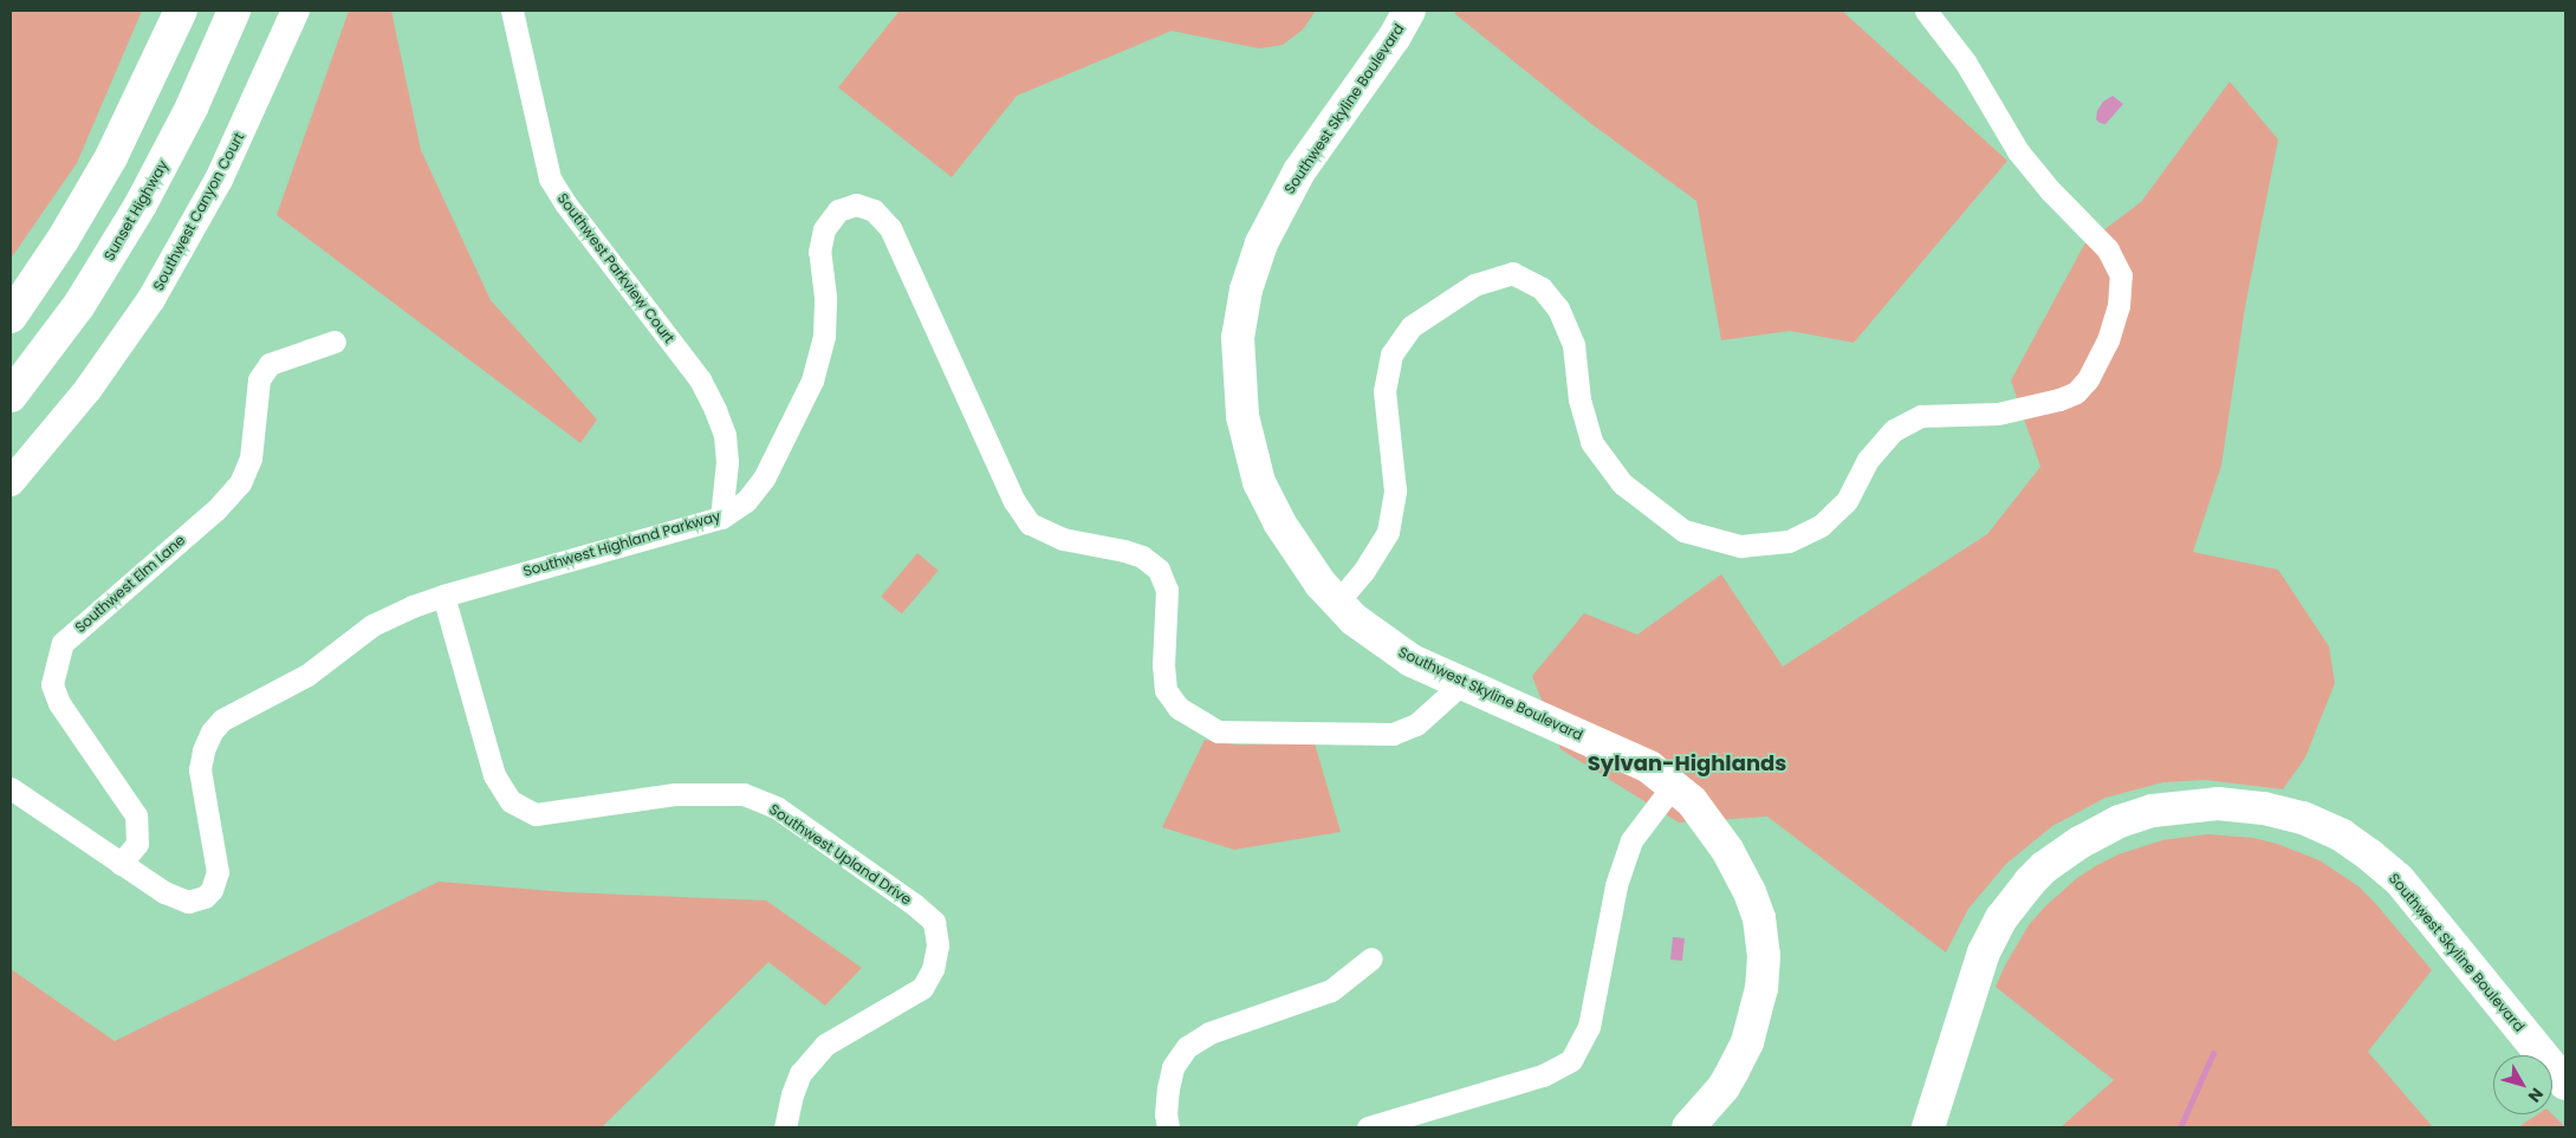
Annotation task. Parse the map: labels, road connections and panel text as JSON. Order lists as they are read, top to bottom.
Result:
{
  "streets": {
    "main road": ["Southwest Skyline Boulevard", "Sunset Highway"],
    "street": [
      "Southwest Canyon Court",
      "Southwest Parkview Court",
      "Southwest Highland Parkway",
      "Southwest Elm Lane",
      "Southwest Upland Drive"
    ]
  },
  "crossings": [
    ["Southwest Skyline Boulevard", "Southwest Highland Parkway"],
    ["Southwest Parkview Court", "Southwest Highland Parkway"],
    ["Southwest Highland Parkway", "Southwest Elm Lane"],
    ["Southwest Highland Parkway", "Southwest Upland Drive"]
  ],
  "districts": ["Sylvan-Highlands"],
  "north": "bottom right"
}
